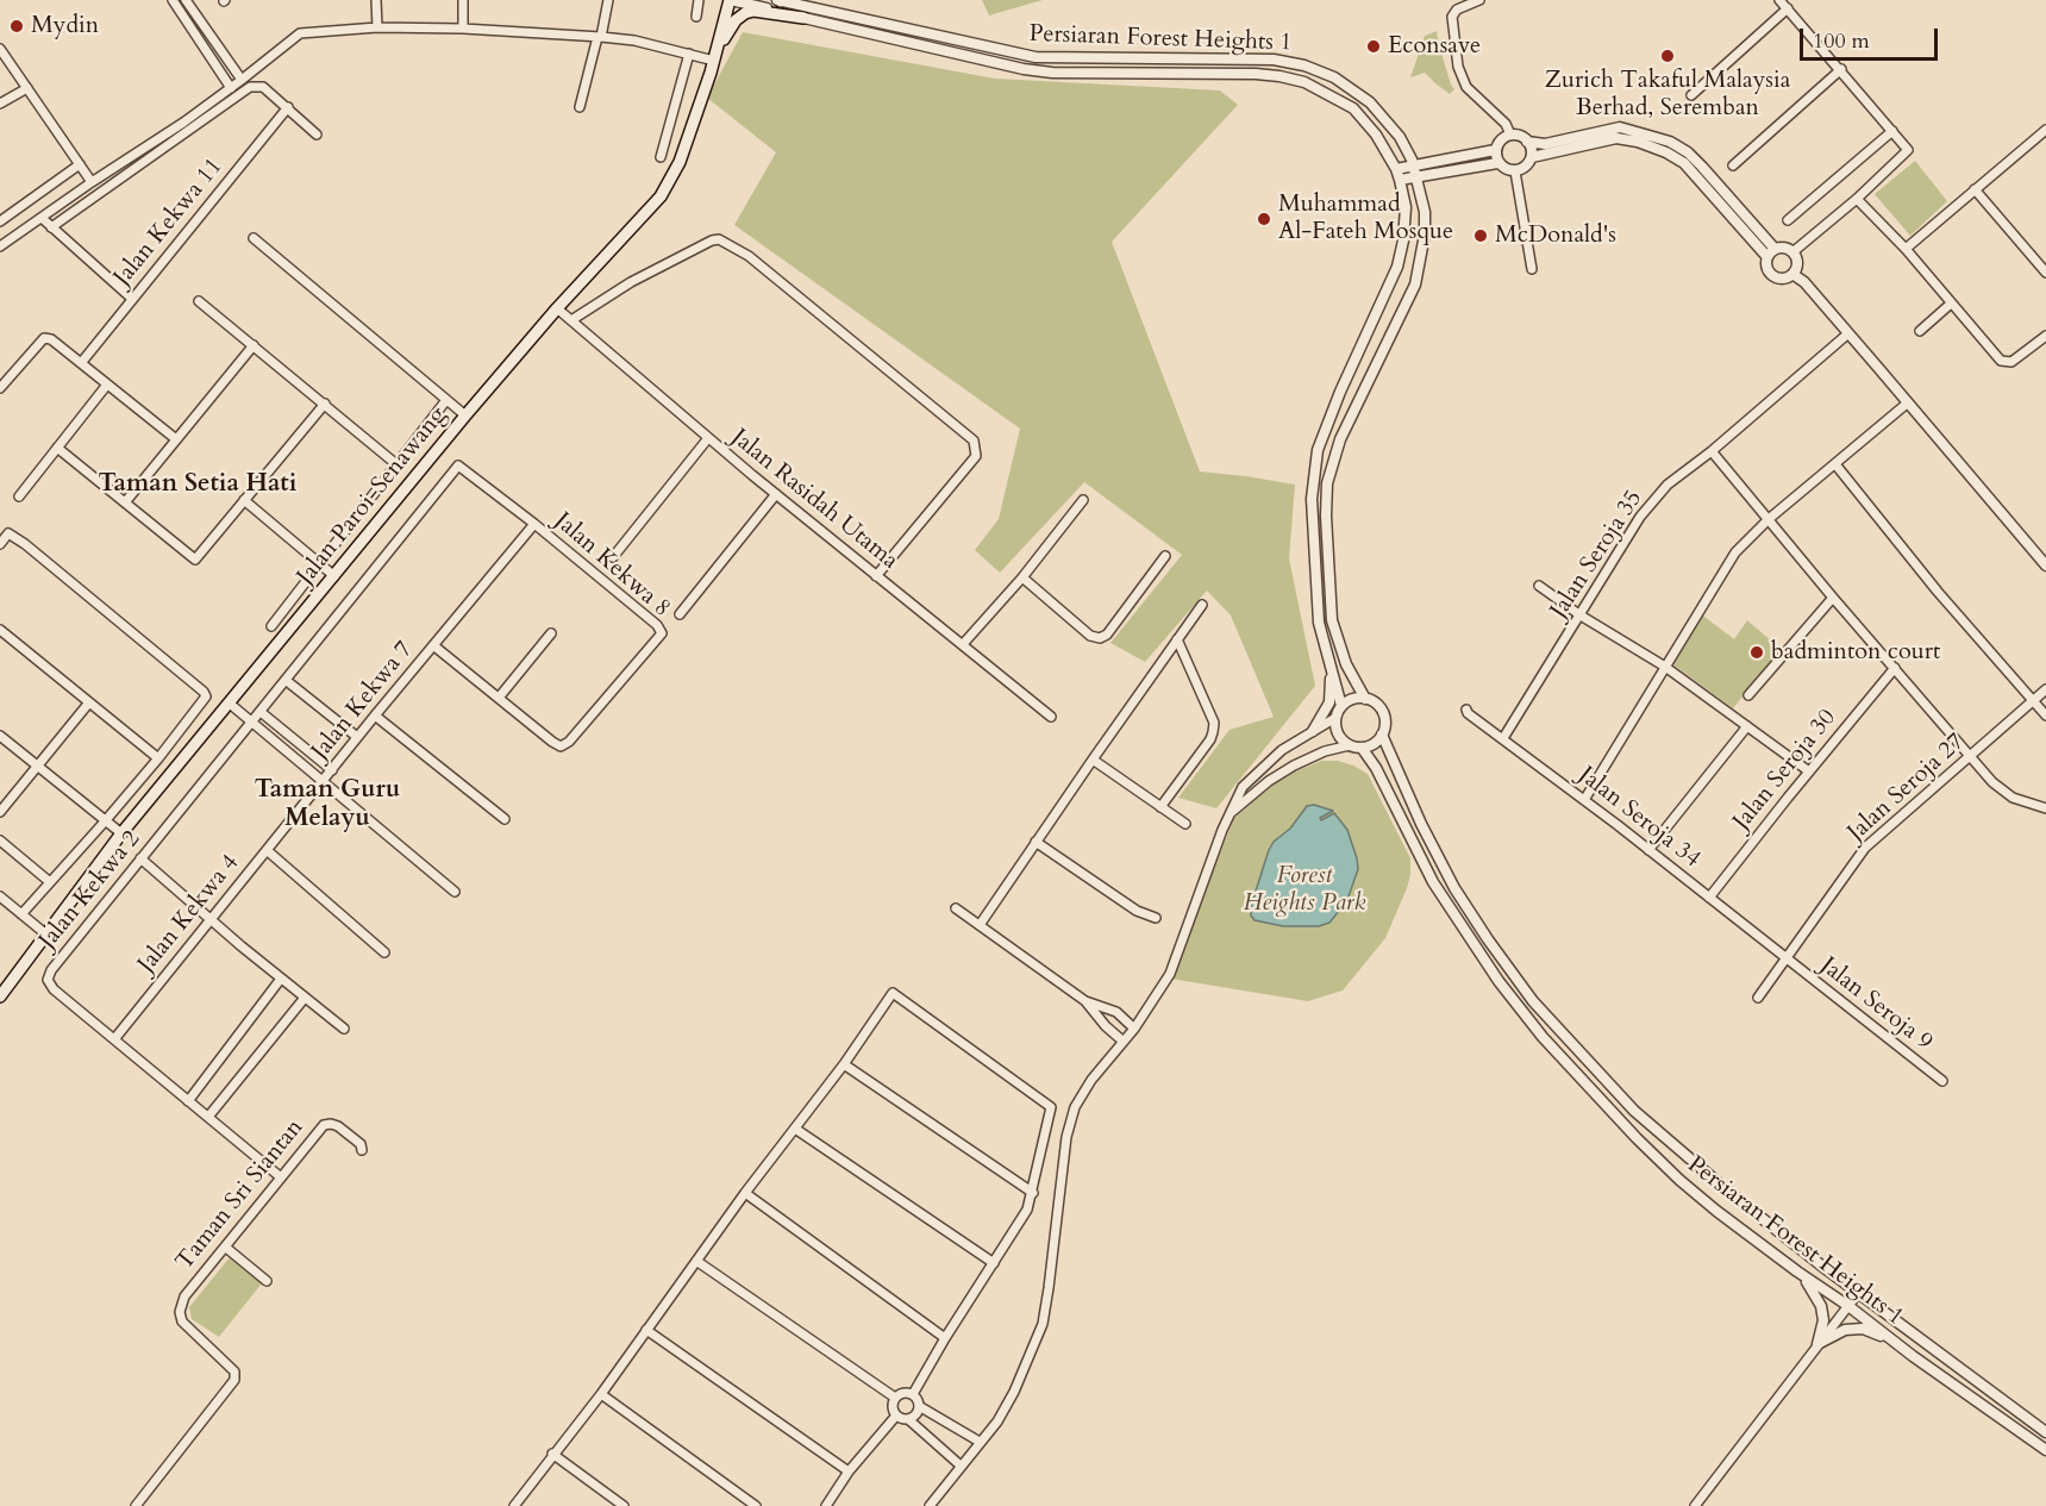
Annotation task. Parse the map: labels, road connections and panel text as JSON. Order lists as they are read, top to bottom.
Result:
{
  "streets": {
    "main road": ["Jalan Paroi-Senawang"],
    "street": [
      "Persiaran Forest Heights 1",
      "Jalan Kekwa 11",
      "Jalan Rasidah Utama",
      "Jalan Seroja 35",
      "Jalan Kekwa 8",
      "Jalan Kekwa 7",
      "Jalan Seroja 30",
      "Jalan Seroja 27",
      "Jalan Seroja 34",
      "Jalan Kekwa 2",
      "Jalan Kekwa 4",
      "Jalan Seroja 9",
      "Taman Sri Siantan"
    ]
  },
  "crossings": [
    ["Persiaran Forest Heights 1", "Jalan Paroi-Senawang"],
    ["Jalan Paroi-Senawang", "Jalan Rasidah Utama"],
    ["Jalan Seroja 35", "Jalan Seroja 34"],
    ["Jalan Kekwa 8", "Jalan Kekwa 7"],
    ["Jalan Kekwa 8", "Jalan Kekwa 2"],
    ["Jalan Kekwa 7", "Jalan Kekwa 4"],
    ["Jalan Seroja 30", "Jalan Seroja 34"],
    ["Jalan Seroja 27", "Jalan Seroja 34"],
    ["Jalan Seroja 27", "Jalan Seroja 9"],
    ["Jalan Seroja 34", "Jalan Seroja 9"],
    ["Jalan Kekwa 2", "Jalan Kekwa 4"],
    ["Jalan Kekwa 2", "Taman Sri Siantan"]
  ],
  "districts": ["Taman Setia Hati", "Taman Guru Melayu"],
  "parks": ["Forest Heights Park"],
  "places": [
    "Mydin",
    "Econsave",
    "Zurich Takaful Malaysia Berhad, Seremban",
    "Muhammad Al-Fateh Mosque",
    "McDonald's",
    "badminton court"
  ],
  "scale_bar": "100 m"
}
